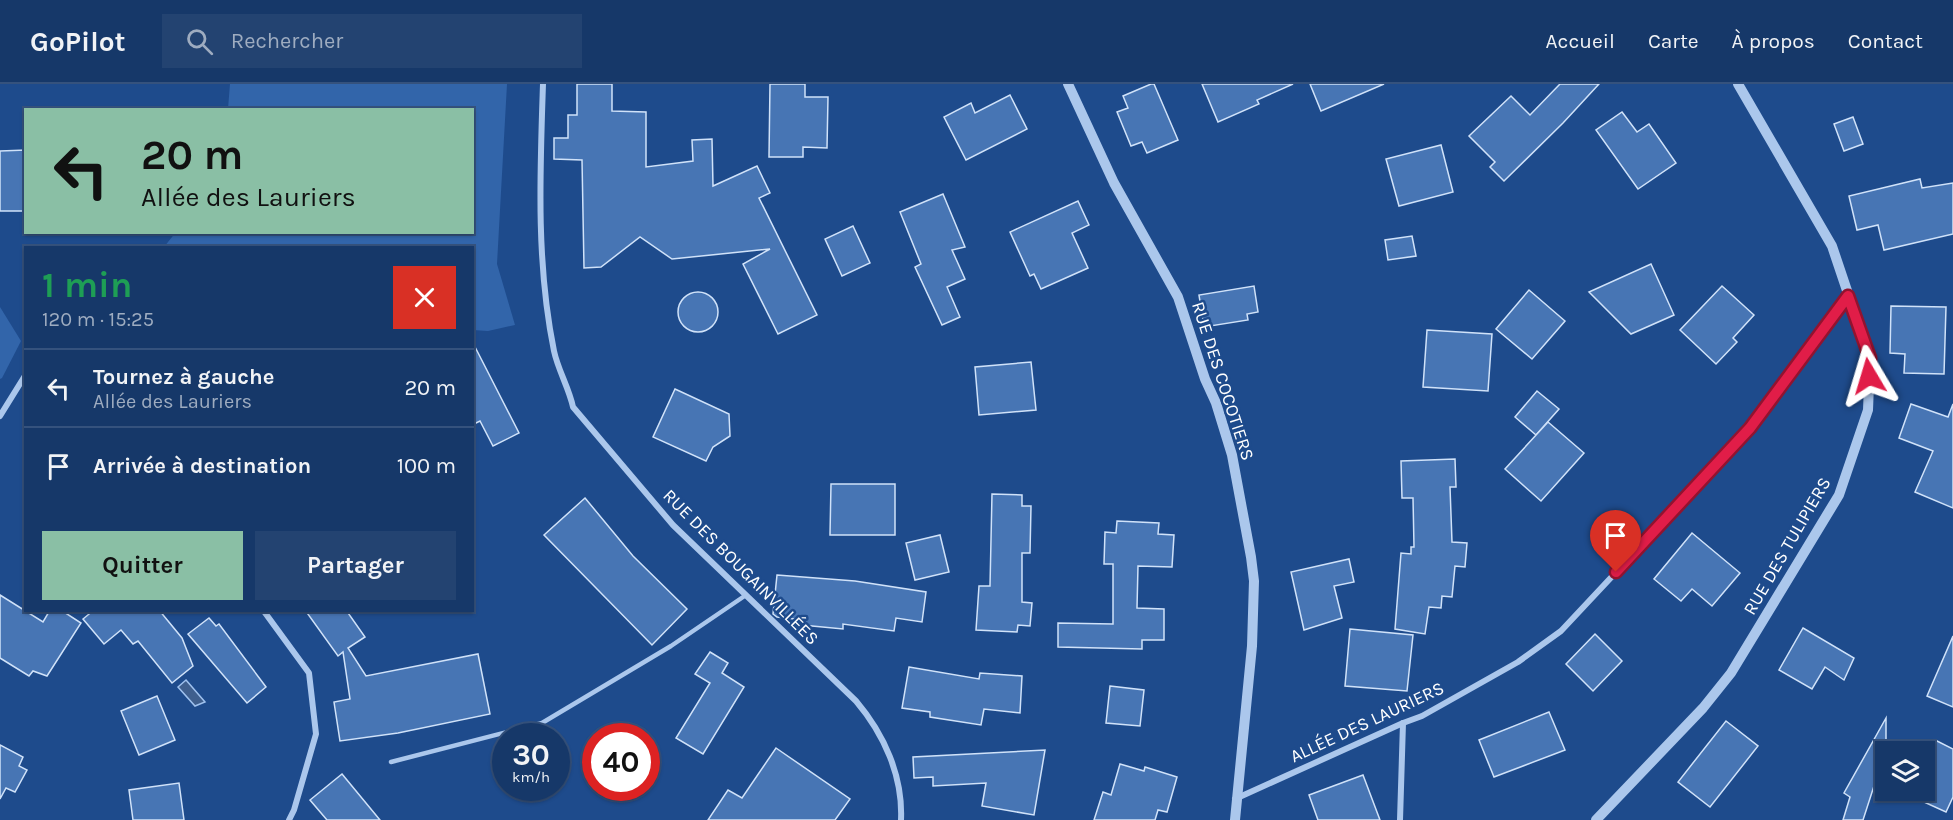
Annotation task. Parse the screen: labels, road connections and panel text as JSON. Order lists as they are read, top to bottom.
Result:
{
  "streets": {
    "street": [
      "RUE DES COCOTIERS",
      "RUE DES TULIPIERS",
      "RUE DES BOUGAINVILLÉES",
      "ALLÉE DES LAURIERS"
    ]
  },
  "crossings": [
    ["RUE DES COCOTIERS", "ALLÉE DES LAURIERS"],
    ["RUE DES TULIPIERS", "ALLÉE DES LAURIERS"]
  ],
  "page": {
    "header": "GoPilot",
    "search": "Rechercher",
    "nav": [
      "Accueil",
      "Carte",
      "À propos",
      "Contact"
    ],
    "turn": ["20 m", "Allée des Lauriers"],
    "heading": ["1 min", "120 m · 15:25"],
    "list": [
      {
        "name": "Tournez à gauche",
        "note": "Allée des Lauriers",
        "value": "20 m"
      },
      {
        "name": "Arrivée à destination",
        "value": "100 m"
      }
    ],
    "buttons": ["Quitter", "Partager"],
    "speed": "30 km/h",
    "limit": "40"
  }
}
